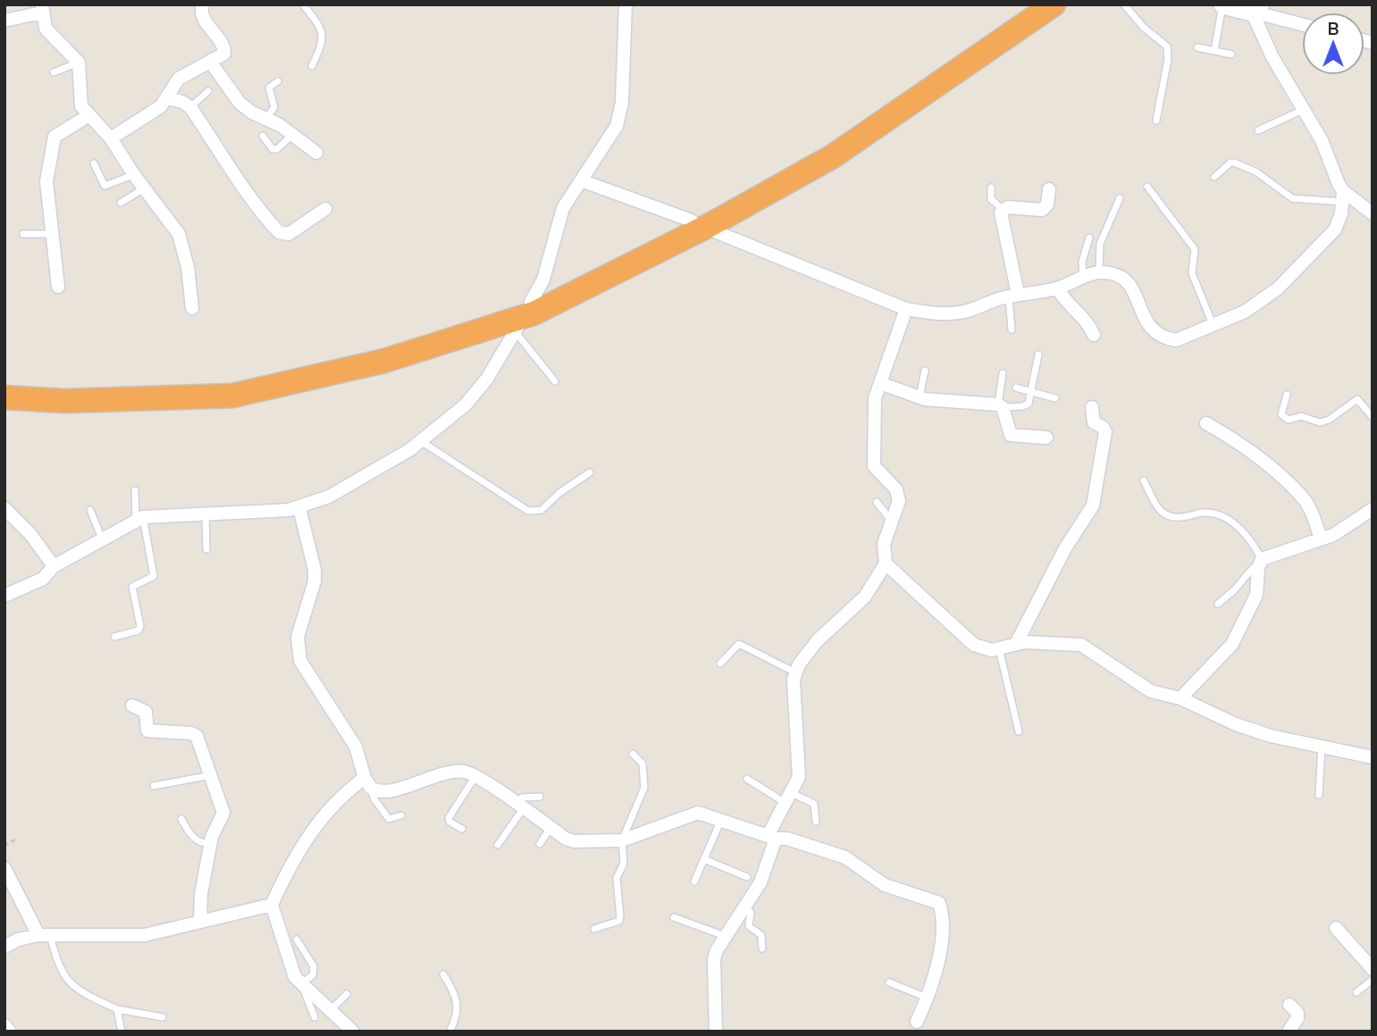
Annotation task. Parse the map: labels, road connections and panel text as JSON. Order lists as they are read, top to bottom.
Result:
{
  "north": "top"
}
